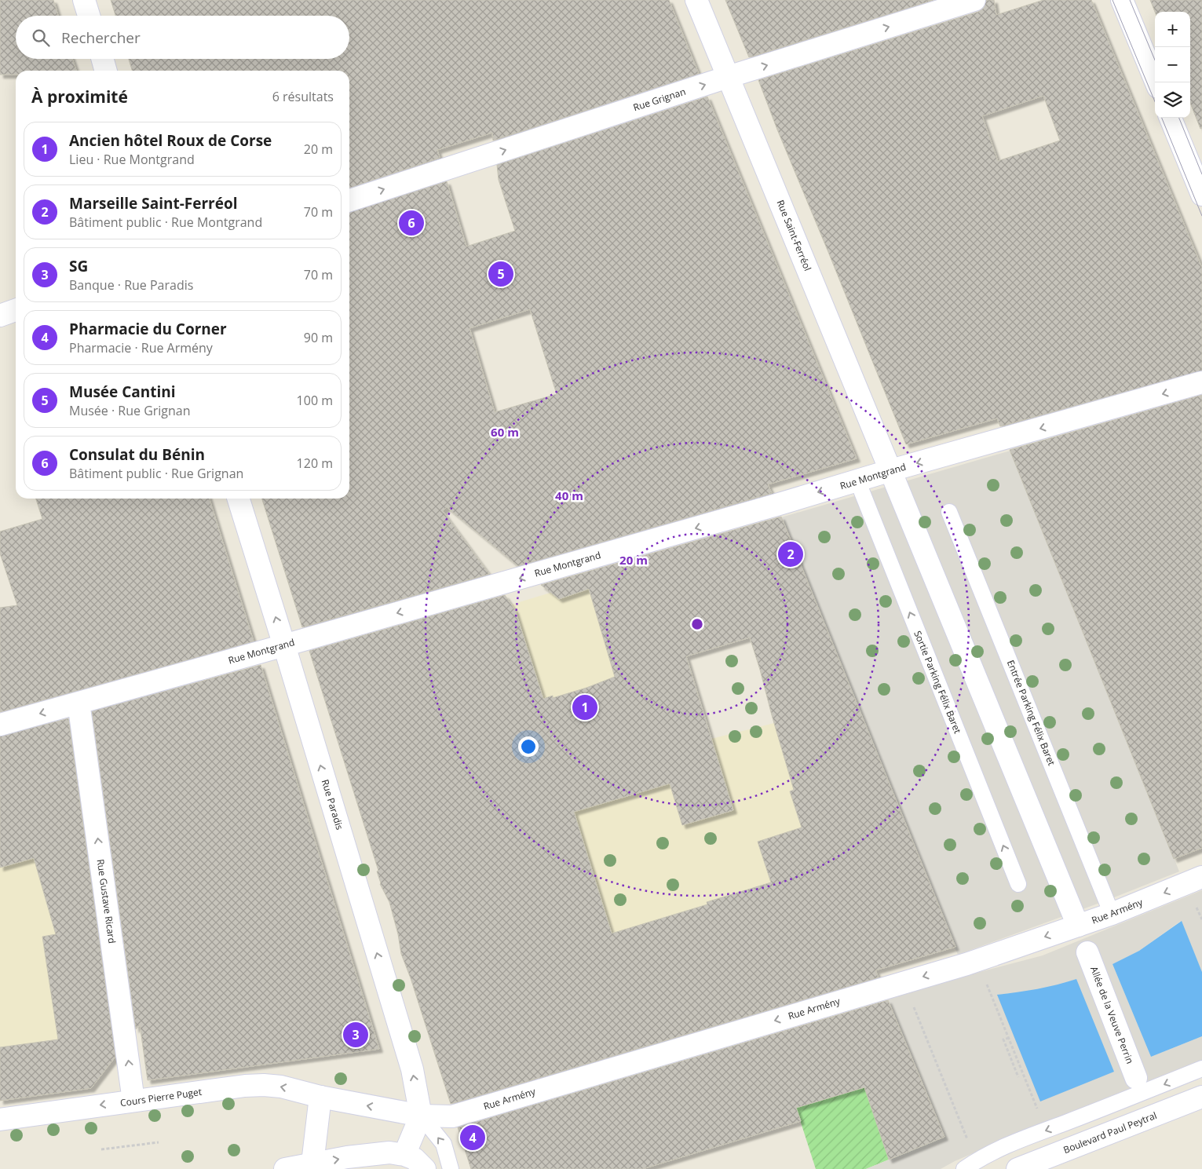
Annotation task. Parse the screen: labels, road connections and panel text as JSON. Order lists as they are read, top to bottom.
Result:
{
  "streets": {
    "street": [
      "Rue Grignan",
      "Rue Saint-Ferréol",
      "Rue Montgrand",
      "Rue Paradis",
      "Rue Gustave Ricard",
      "Rue Armény",
      "Allée de la Veuve Perrin",
      "Cours Pierre Puget",
      "Boulevard Paul Peytral"
    ],
    "lane": ["Sortie Parking Félix Baret", "Entrée Parking Félix Baret"]
  },
  "crossings": [
    ["Rue Grignan", "Rue Saint-Ferréol"],
    ["Rue Saint-Ferréol", "Rue Montgrand"],
    ["Rue Saint-Ferréol", "Rue Armény"],
    ["Rue Montgrand", "Sortie Parking Félix Baret"],
    ["Rue Montgrand", "Rue Paradis"],
    ["Rue Montgrand", "Rue Gustave Ricard"],
    ["Entrée Parking Félix Baret", "Rue Armény"],
    ["Rue Paradis", "Rue Armény"],
    ["Rue Paradis", "Cours Pierre Puget"],
    ["Rue Gustave Ricard", "Cours Pierre Puget"],
    ["Rue Armény", "Cours Pierre Puget"]
  ],
  "one_way": [
    "Rue Grignan",
    "Rue Montgrand",
    "Sortie Parking Félix Baret",
    "Rue Paradis",
    "Rue Gustave Ricard",
    "Rue Armény",
    "Cours Pierre Puget"
  ],
  "page": {
    "map_buttons": ["+", "−"],
    "search": "Rechercher",
    "heading": ["À proximité", "6 résultats"],
    "list": [
      {
        "mark": "1",
        "name": "Ancien hôtel Roux de Corse",
        "note": "Lieu · Rue Montgrand",
        "value": "20 m"
      },
      {
        "mark": "2",
        "name": "Marseille Saint-Ferréol",
        "note": "Bâtiment public · Rue Montgrand",
        "value": "70 m"
      },
      {
        "mark": "3",
        "name": "SG",
        "note": "Banque · Rue Paradis",
        "value": "70 m"
      },
      {
        "mark": "4",
        "name": "Pharmacie du Corner",
        "note": "Pharmacie · Rue Armény",
        "value": "90 m"
      },
      {
        "mark": "5",
        "name": "Musée Cantini",
        "note": "Musée · Rue Grignan",
        "value": "100 m"
      },
      {
        "mark": "6",
        "name": "Consulat du Bénin",
        "note": "Bâtiment public · Rue Grignan",
        "value": "120 m"
      }
    ],
    "pins": [
      "6",
      "5",
      "2",
      "1",
      "3",
      "4"
    ]
  },
  "rings": ["60 m", "40 m", "20 m"]
}
